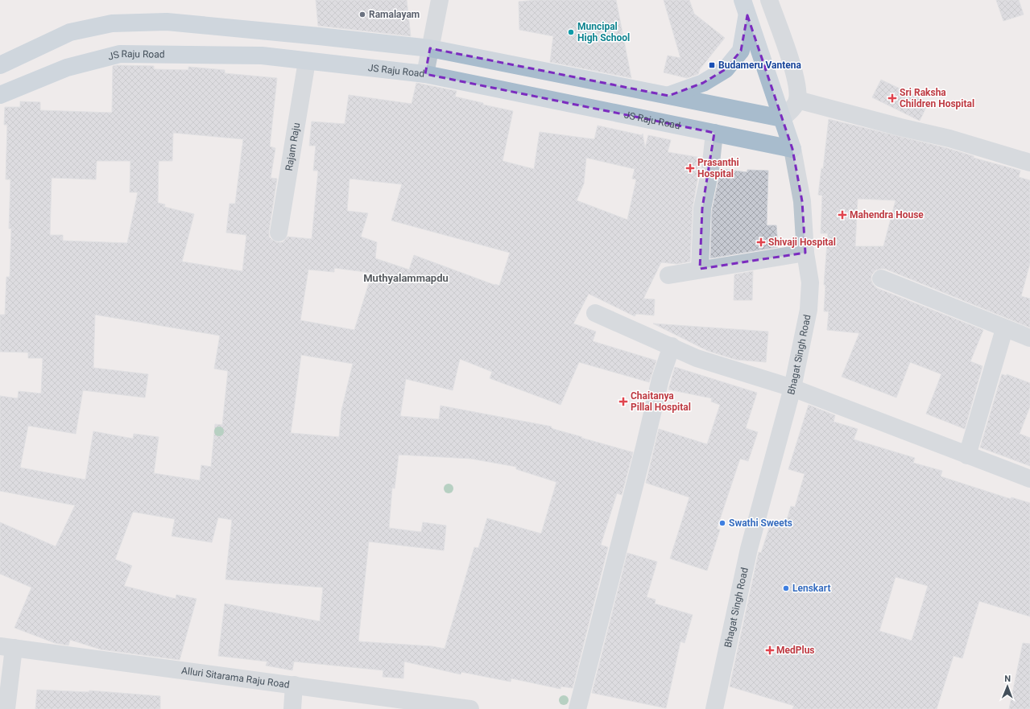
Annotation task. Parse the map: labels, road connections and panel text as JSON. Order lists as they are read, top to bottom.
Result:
{
  "streets": {
    "main road": ["JS Raju Road", "Bhagat Singh Road"],
    "street": ["Rajam Raju", "Alluri Sitarama Raju Road"]
  },
  "crossings": [
    ["JS Raju Road", "Rajam Raju"],
    ["JS Raju Road", "Bhagat Singh Road"]
  ],
  "districts": ["Muthyalammapdu"],
  "places": {
    "other": [
      "Ramalayam",
      "Muncipal High School",
      "Swathi Sweets",
      "Lenskart"
    ],
    "transit": ["Budameru Vantena"],
    "health": [
      "Sri Raksha Children Hospital",
      "Prasanthi Hospital",
      "Mahendra House",
      "Shivaji Hospital",
      "Chaitanya Pillal Hospital",
      "MedPlus"
    ]
  },
  "north": "top"
}
